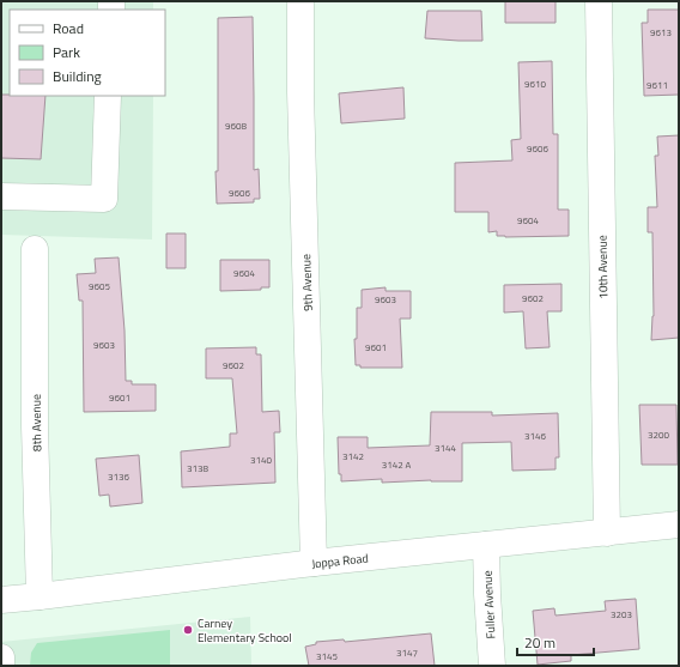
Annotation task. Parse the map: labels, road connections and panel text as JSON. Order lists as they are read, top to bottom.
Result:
{
  "streets": {
    "street": [
      "10th Avenue",
      "9th Avenue",
      "8th Avenue",
      "Joppa Road",
      "Fuller Avenue"
    ]
  },
  "crossings": [
    ["10th Avenue", "Joppa Road"],
    ["9th Avenue", "Joppa Road"],
    ["8th Avenue", "Joppa Road"],
    ["Joppa Road", "Fuller Avenue"]
  ],
  "places": ["Carney Elementary School"],
  "house_numbers": [
    "9613",
    "9610",
    "9611",
    "9608",
    "9606",
    "9606",
    "9604",
    "9604",
    "9605",
    "9602",
    "9603",
    "9603",
    "9601",
    "9602",
    "9601",
    "3200",
    "3146",
    "3144",
    "3142",
    "3140",
    "3142 A",
    "3138",
    "3136",
    "3203",
    "3147",
    "3145"
  ],
  "legend": ["Road", "Park", "Building"],
  "scale_bar": "20 m"
}
